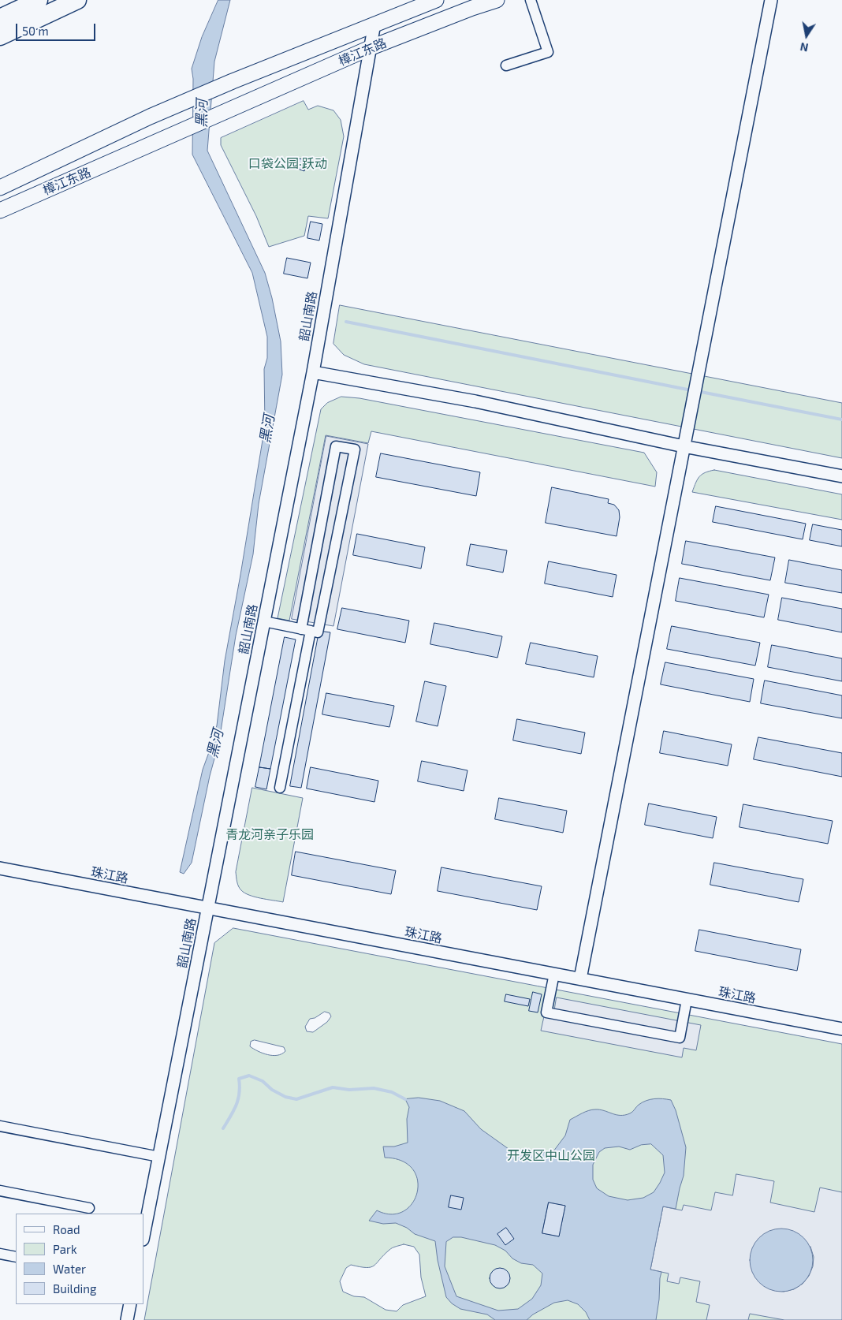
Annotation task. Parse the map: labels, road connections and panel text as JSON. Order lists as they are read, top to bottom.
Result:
{
  "streets": {
    "main road": ["樟江东路"],
    "street": ["韶山南路", "珠江路"]
  },
  "crossings": [
    ["樟江东路", "韶山南路"],
    ["韶山南路", "珠江路"]
  ],
  "water": ["黑河"],
  "parks": ["口袋公园·跃动", "青龙河亲子乐园", "开发区中山公园"],
  "legend": [
    "Road",
    "Park",
    "Water",
    "Building"
  ],
  "scale_bar": "50 m",
  "north": "bottom"
}
